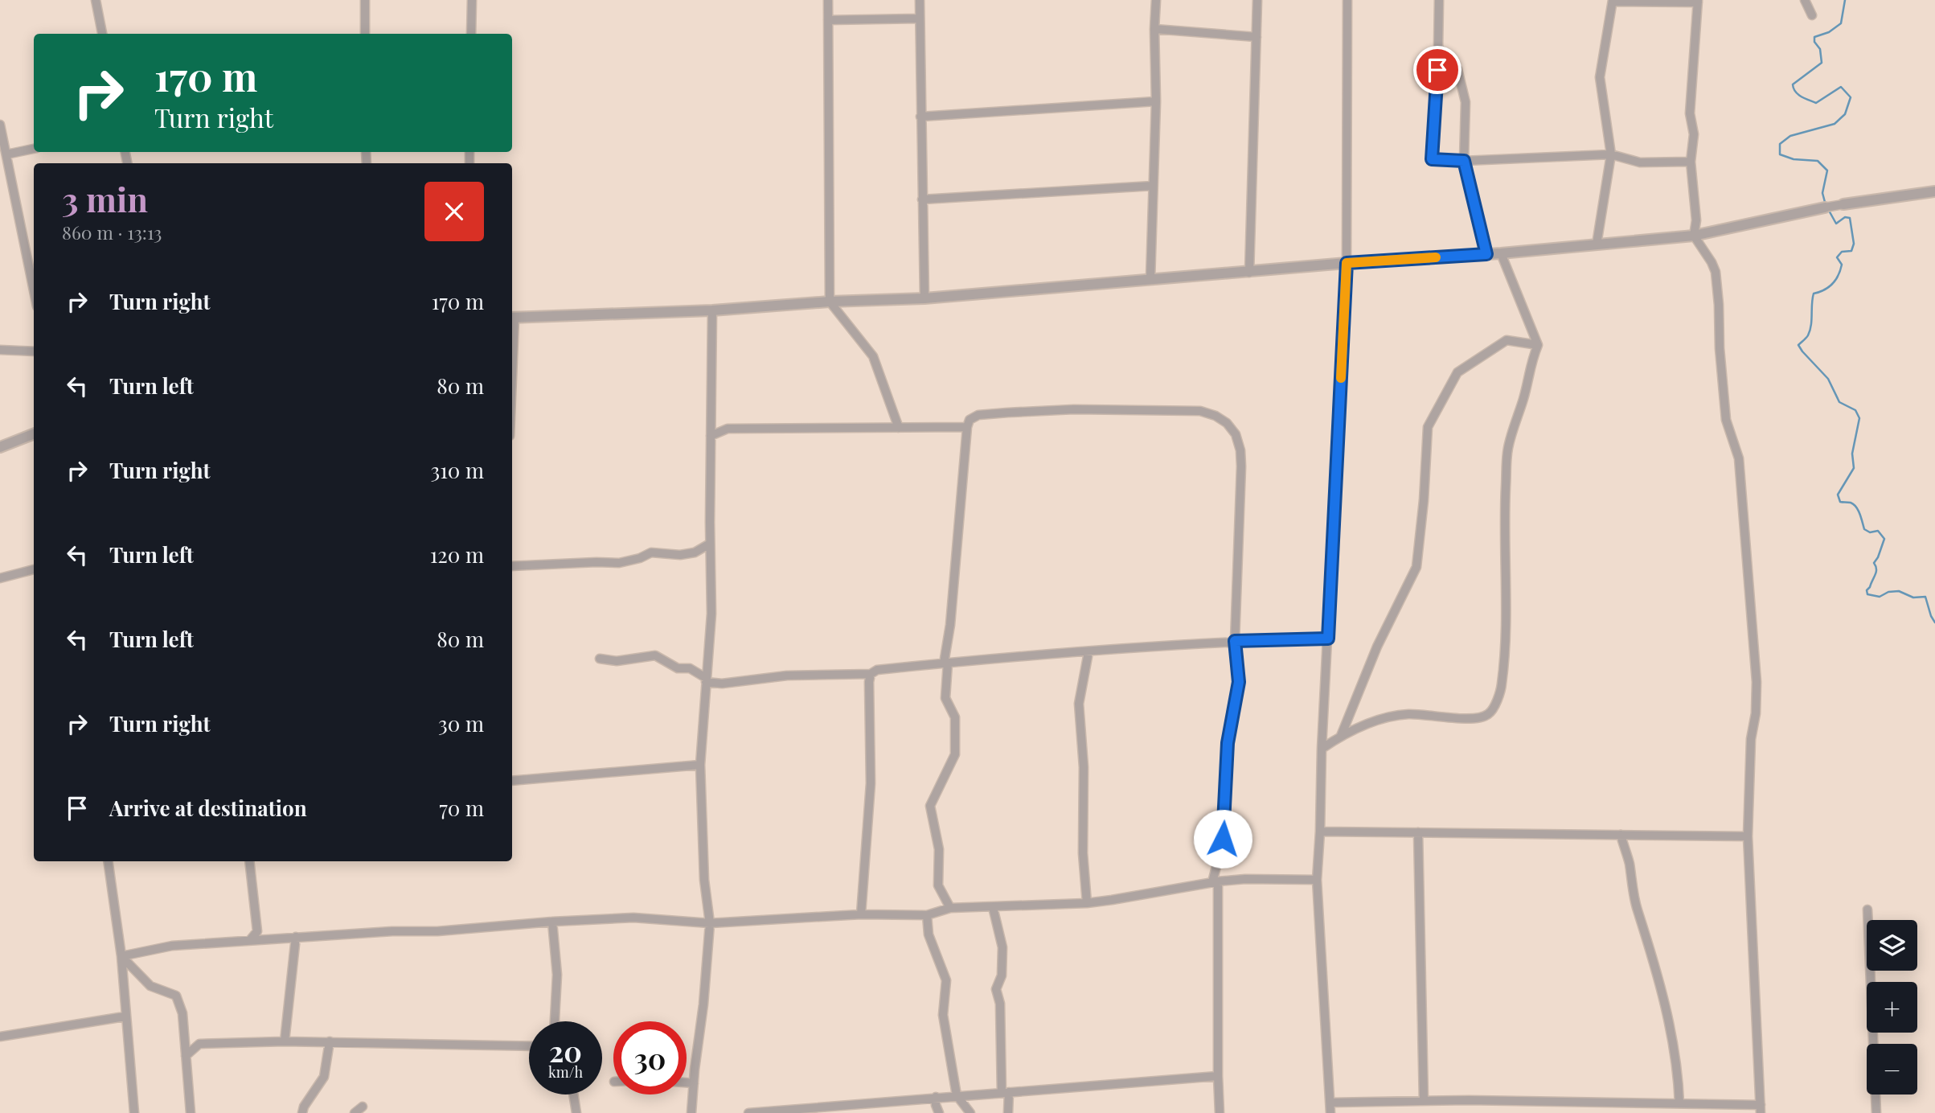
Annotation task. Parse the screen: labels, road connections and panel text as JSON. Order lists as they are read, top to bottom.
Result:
{
  "page": {
    "turn": ["170 m", "Turn right"],
    "heading": ["3 min", "860 m · 13:13"],
    "list": [
      {
        "name": "Turn right",
        "value": "170 m"
      },
      {
        "name": "Turn left",
        "value": "80 m"
      },
      {
        "name": "Turn right",
        "value": "310 m"
      },
      {
        "name": "Turn left",
        "value": "120 m"
      },
      {
        "name": "Turn left",
        "value": "80 m"
      },
      {
        "name": "Turn right",
        "value": "30 m"
      },
      {
        "name": "Arrive at destination",
        "value": "70 m"
      }
    ],
    "map_buttons": ["+", "−"],
    "speed": "20 km/h",
    "limit": "30"
  }
}
